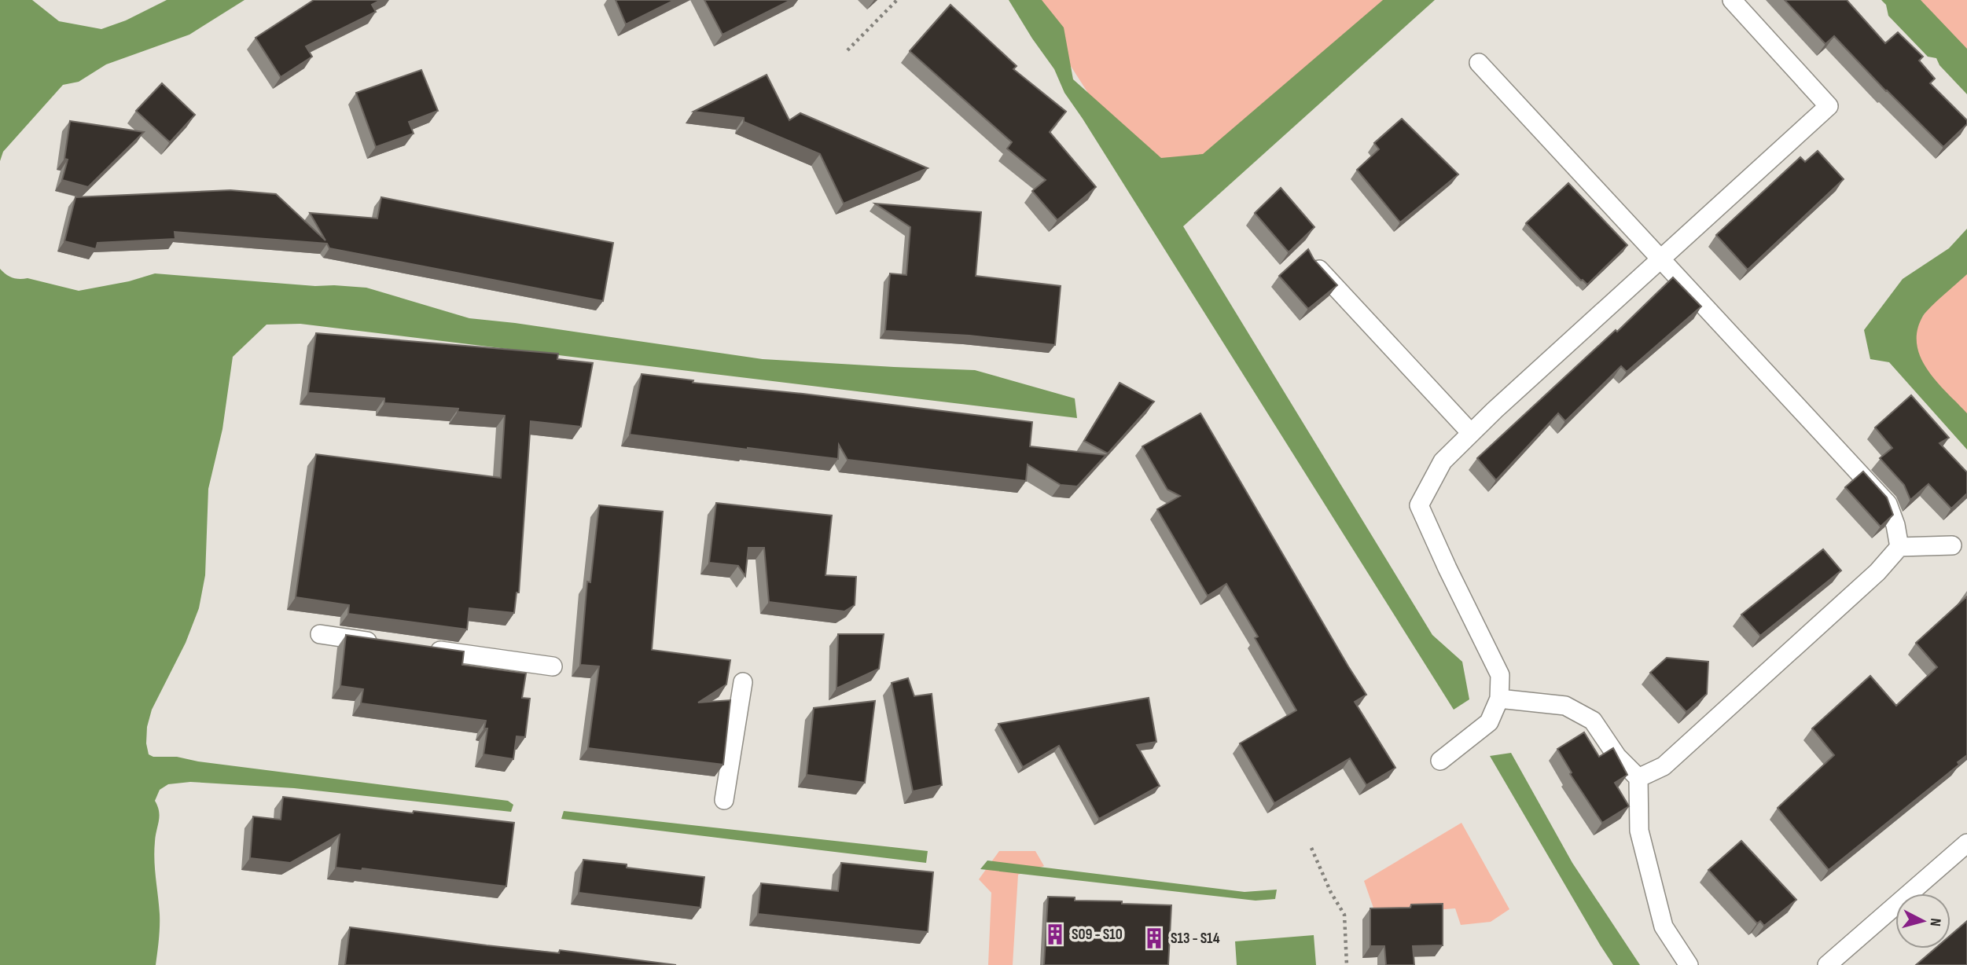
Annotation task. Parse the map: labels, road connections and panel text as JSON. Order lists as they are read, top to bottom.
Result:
{
  "places": {
    "building": ["S09 - S10", "S13 - S14"]
  },
  "north": "right"
}
